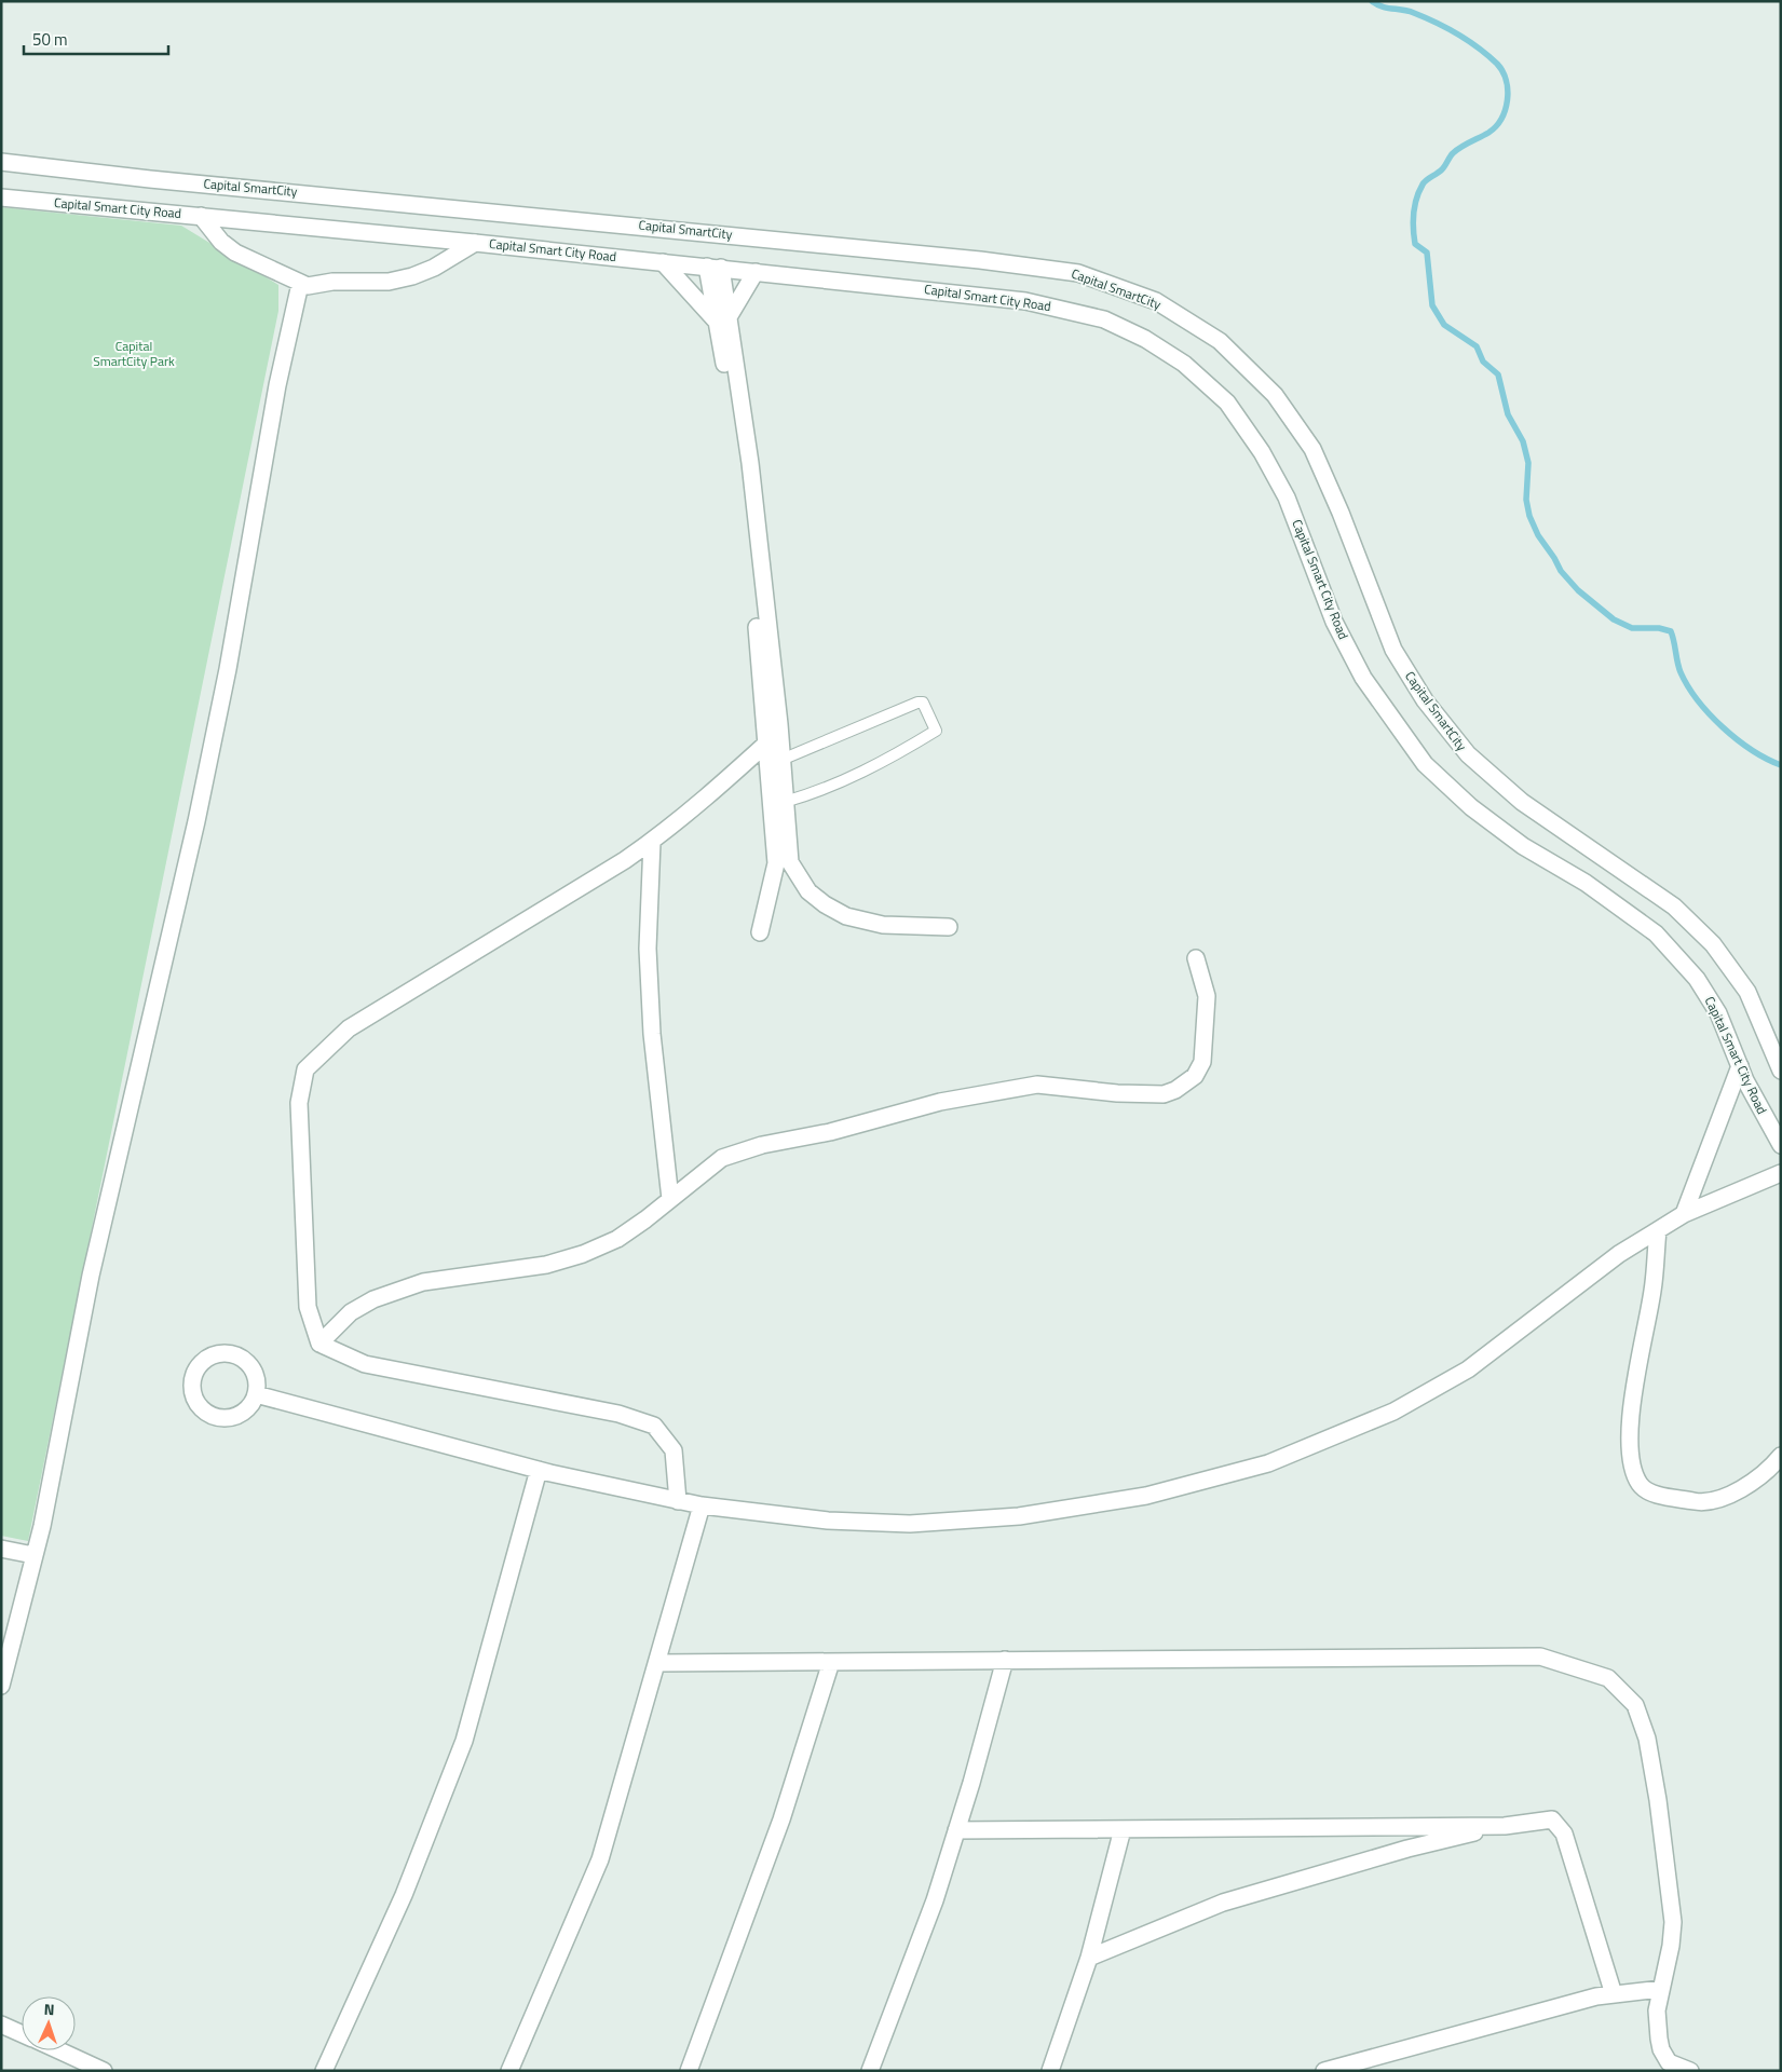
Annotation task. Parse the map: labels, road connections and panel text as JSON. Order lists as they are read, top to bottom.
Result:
{
  "streets": {
    "street": ["Capital SmartCity", "Capital Smart City Road"]
  },
  "parks": ["Capital SmartCity Park"],
  "scale_bar": "50 m",
  "north": "top"
}
